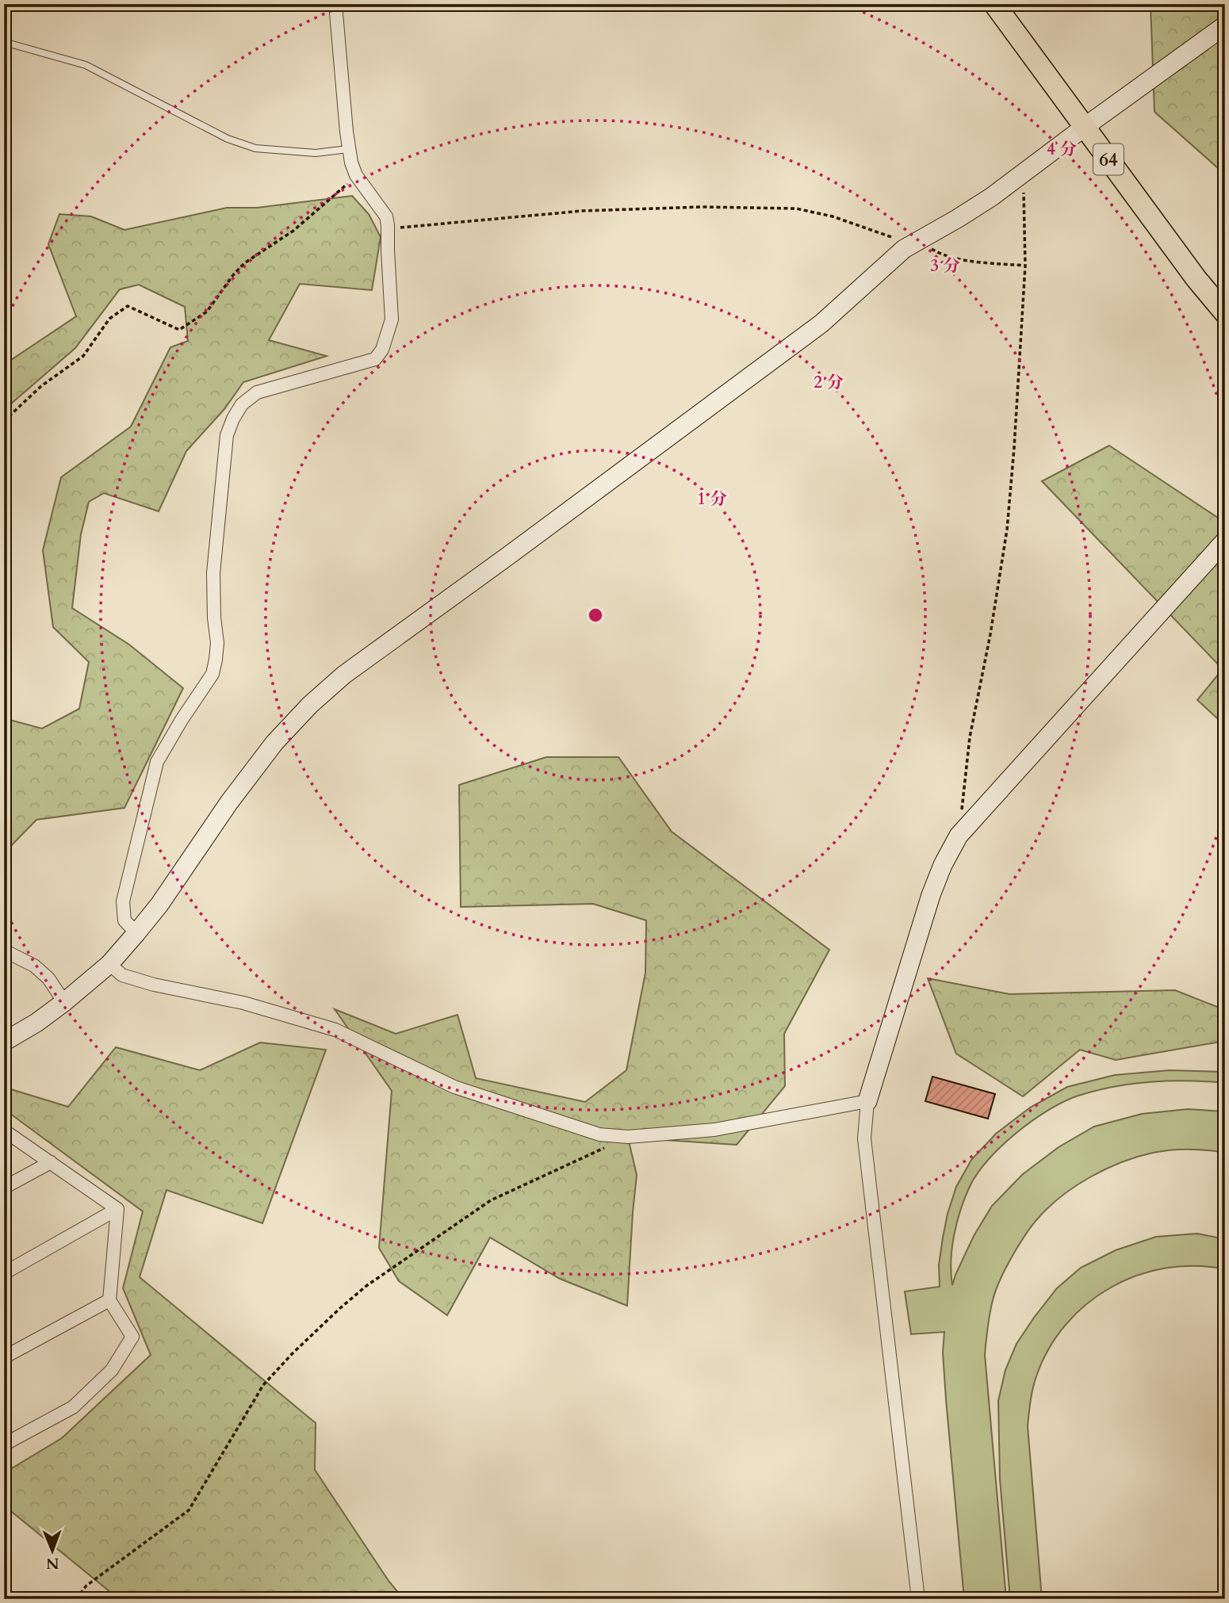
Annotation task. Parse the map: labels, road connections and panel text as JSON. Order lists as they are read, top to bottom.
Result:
{
  "streets": {
    "main road": ["64"]
  },
  "north": "bottom",
  "rings": [
    "4 分",
    "3 分",
    "2 分",
    "1 分"
  ]
}
